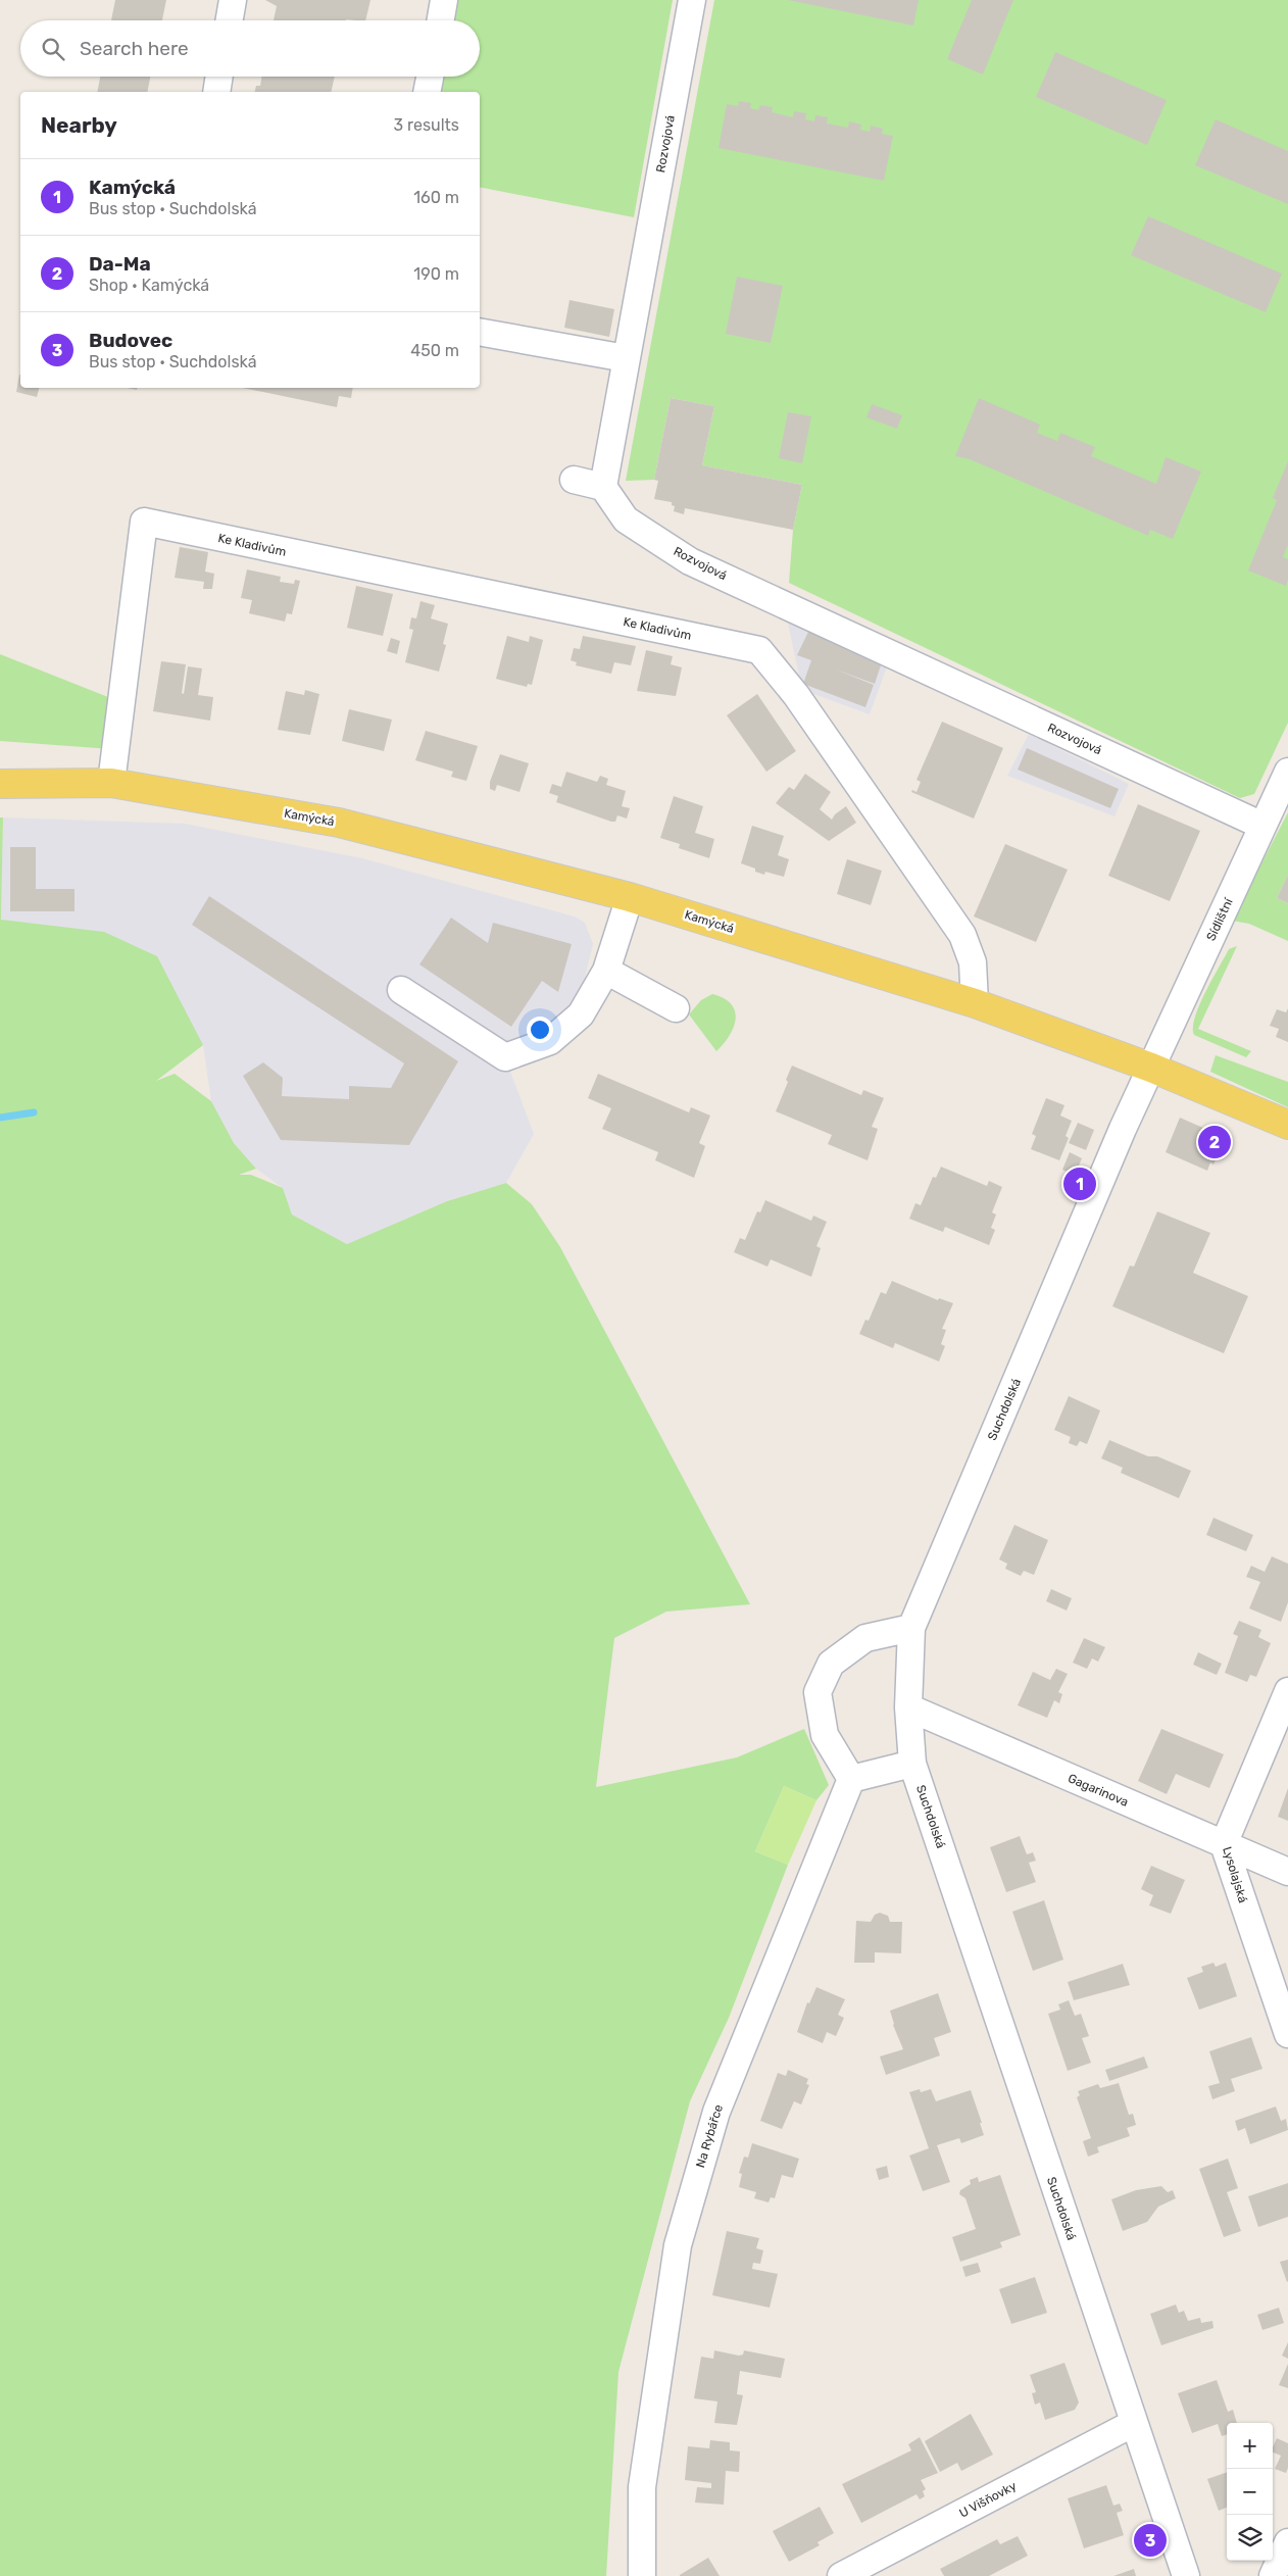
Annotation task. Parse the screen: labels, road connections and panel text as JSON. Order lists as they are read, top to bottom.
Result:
{
  "streets": {
    "main road": ["Kamýcká"],
    "street": [
      "Rozvojová",
      "Ke Kladivům",
      "Sídlištní",
      "Suchdolská",
      "Gagarinova",
      "Lysolajská",
      "Na Rybářce",
      "U Višňovky"
    ]
  },
  "crossings": [
    ["Rozvojová", "Sídlištní"],
    ["Ke Kladivům", "Kamýcká"],
    ["Kamýcká", "Sídlištní"],
    ["Kamýcká", "Suchdolská"],
    ["Sídlištní", "Suchdolská"],
    ["Suchdolská", "Gagarinova"],
    ["Suchdolská", "U Višňovky"],
    ["Gagarinova", "Lysolajská"]
  ],
  "page": {
    "search": "Search here",
    "heading": ["Nearby", "3 results"],
    "list": [
      {
        "mark": "1",
        "name": "Kamýcká",
        "note": "Bus stop · Suchdolská",
        "value": "160 m"
      },
      {
        "mark": "2",
        "name": "Da-Ma",
        "note": "Shop · Kamýcká",
        "value": "190 m"
      },
      {
        "mark": "3",
        "name": "Budovec",
        "note": "Bus stop · Suchdolská",
        "value": "450 m"
      }
    ],
    "pins": ["2", "1", "3"],
    "map_buttons": ["+", "−"]
  }
}
